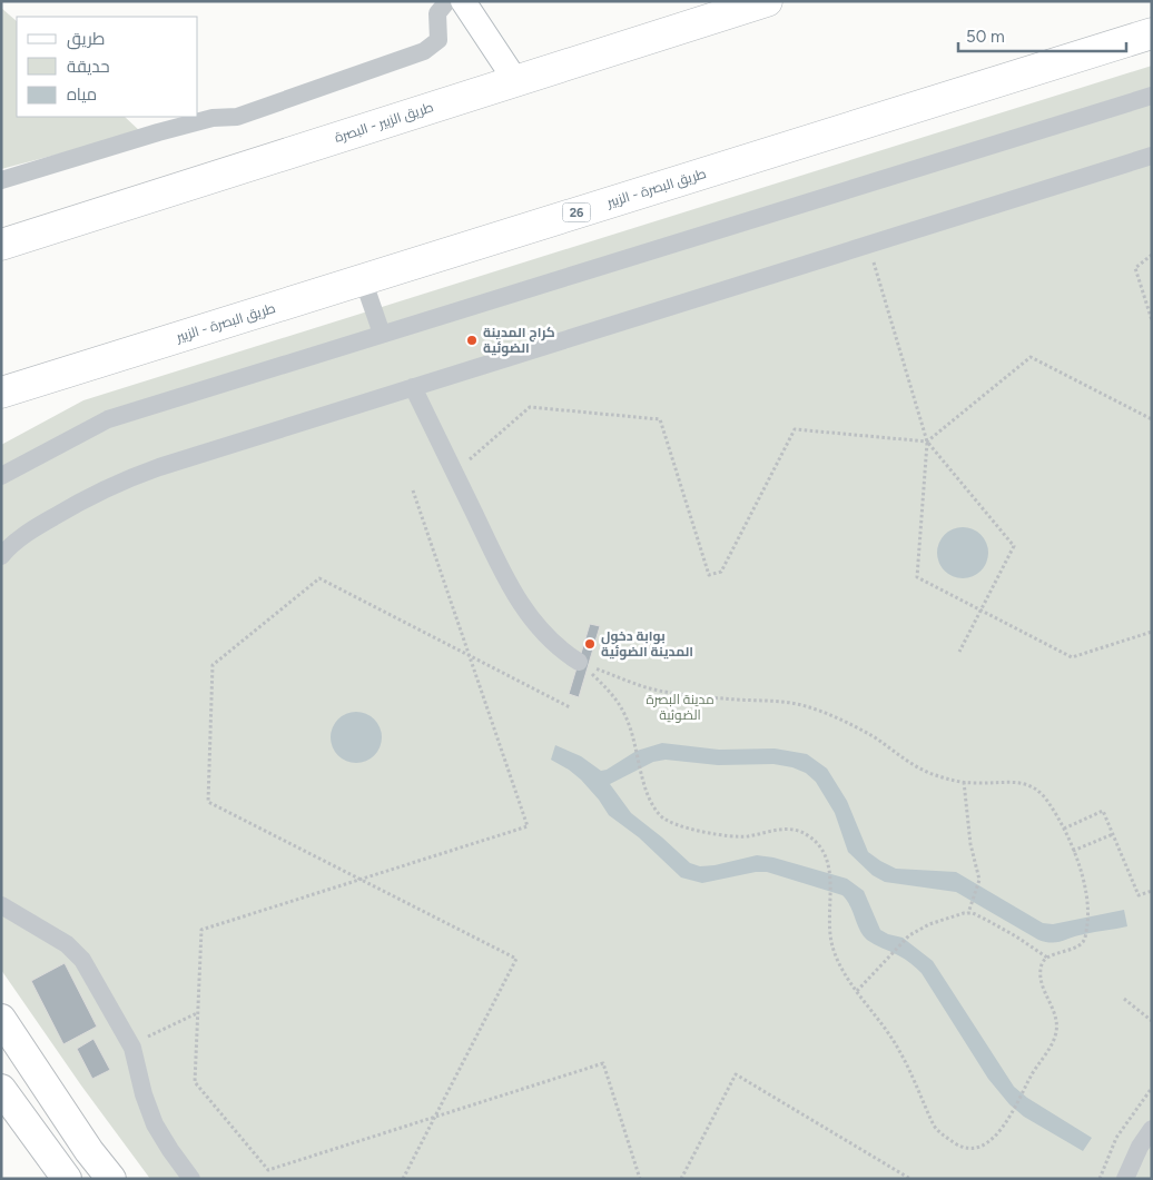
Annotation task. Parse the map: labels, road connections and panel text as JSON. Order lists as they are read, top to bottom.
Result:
{
  "streets": {
    "highway": ["طريق الزبير - البصرة", "طريق البصرة - الزبير", "26"]
  },
  "parks": ["مدينة البصرة الضوئية"],
  "places": ["كراج المدينة الضوئية", "بوابة دخول المدينة الضوئية"],
  "legend": ["طريق", "حديقة", "مياه"],
  "scale_bar": "50 m"
}
